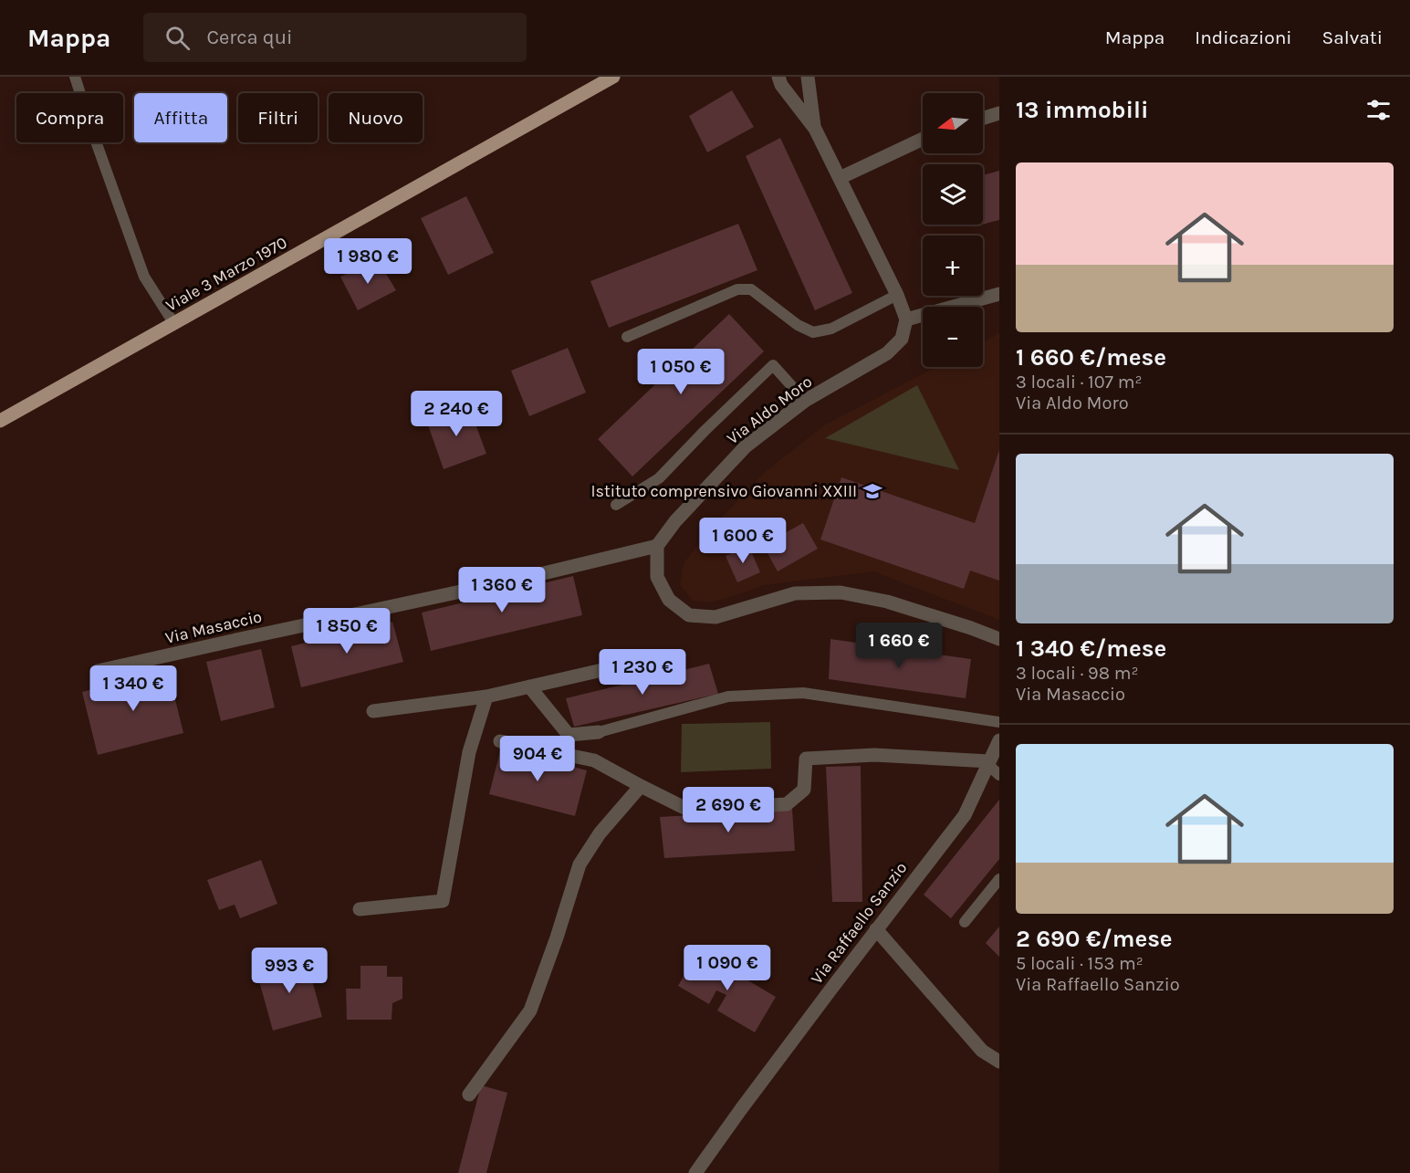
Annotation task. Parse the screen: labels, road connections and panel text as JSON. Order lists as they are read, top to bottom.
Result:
{
  "streets": {
    "main road": ["Viale 3 Marzo 1970"],
    "street": ["Via Aldo Moro", "Via Masaccio", "Via Raffaello Sanzio"]
  },
  "crossings": [
    ["Via Aldo Moro", "Via Masaccio"]
  ],
  "places": {
    "school or university": ["Istituto comprensivo Giovanni XXIII"]
  },
  "north": "left",
  "page": {
    "header": "Mappa",
    "search": "Cerca qui",
    "nav": ["Mappa", "Indicazioni", "Salvati"],
    "heading": "13 immobili",
    "map_buttons": ["+", "−"],
    "chip": [
      "Compra",
      "Affitta",
      "Filtri",
      "Nuovo"
    ],
    "list": [
      {
        "name": "1 660 €/mese",
        "note": "3 locali · 107 m² · Via Aldo Moro"
      },
      {
        "name": "1 340 €/mese",
        "note": "3 locali · 98 m² · Via Masaccio"
      },
      {
        "name": "2 690 €/mese",
        "note": "5 locali · 153 m² · Via Raffaello Sanzio"
      }
    ],
    "price": [
      "1 980 €",
      "1 050 €",
      "2 240 €",
      "1 600 €",
      "1 360 €",
      "1 850 €",
      "1 660 €",
      "1 230 €",
      "1 340 €",
      "904 €",
      "2 690 €",
      "1 090 €",
      "993 €"
    ]
  }
}
